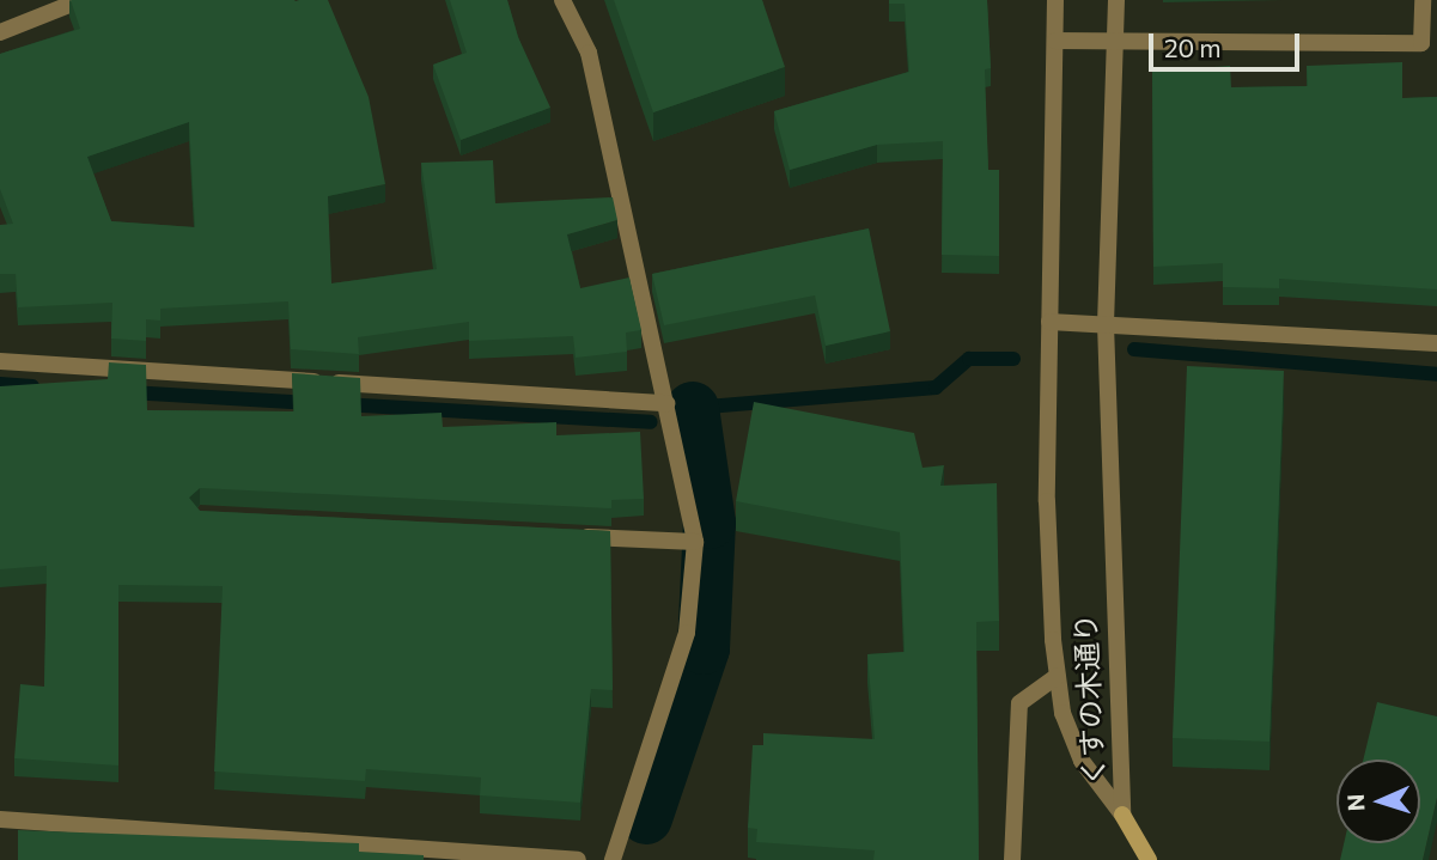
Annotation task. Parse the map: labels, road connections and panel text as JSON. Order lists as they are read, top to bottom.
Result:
{
  "streets": {
    "street": ["くすの木通り"]
  },
  "scale_bar": "20 m",
  "north": "left"
}
